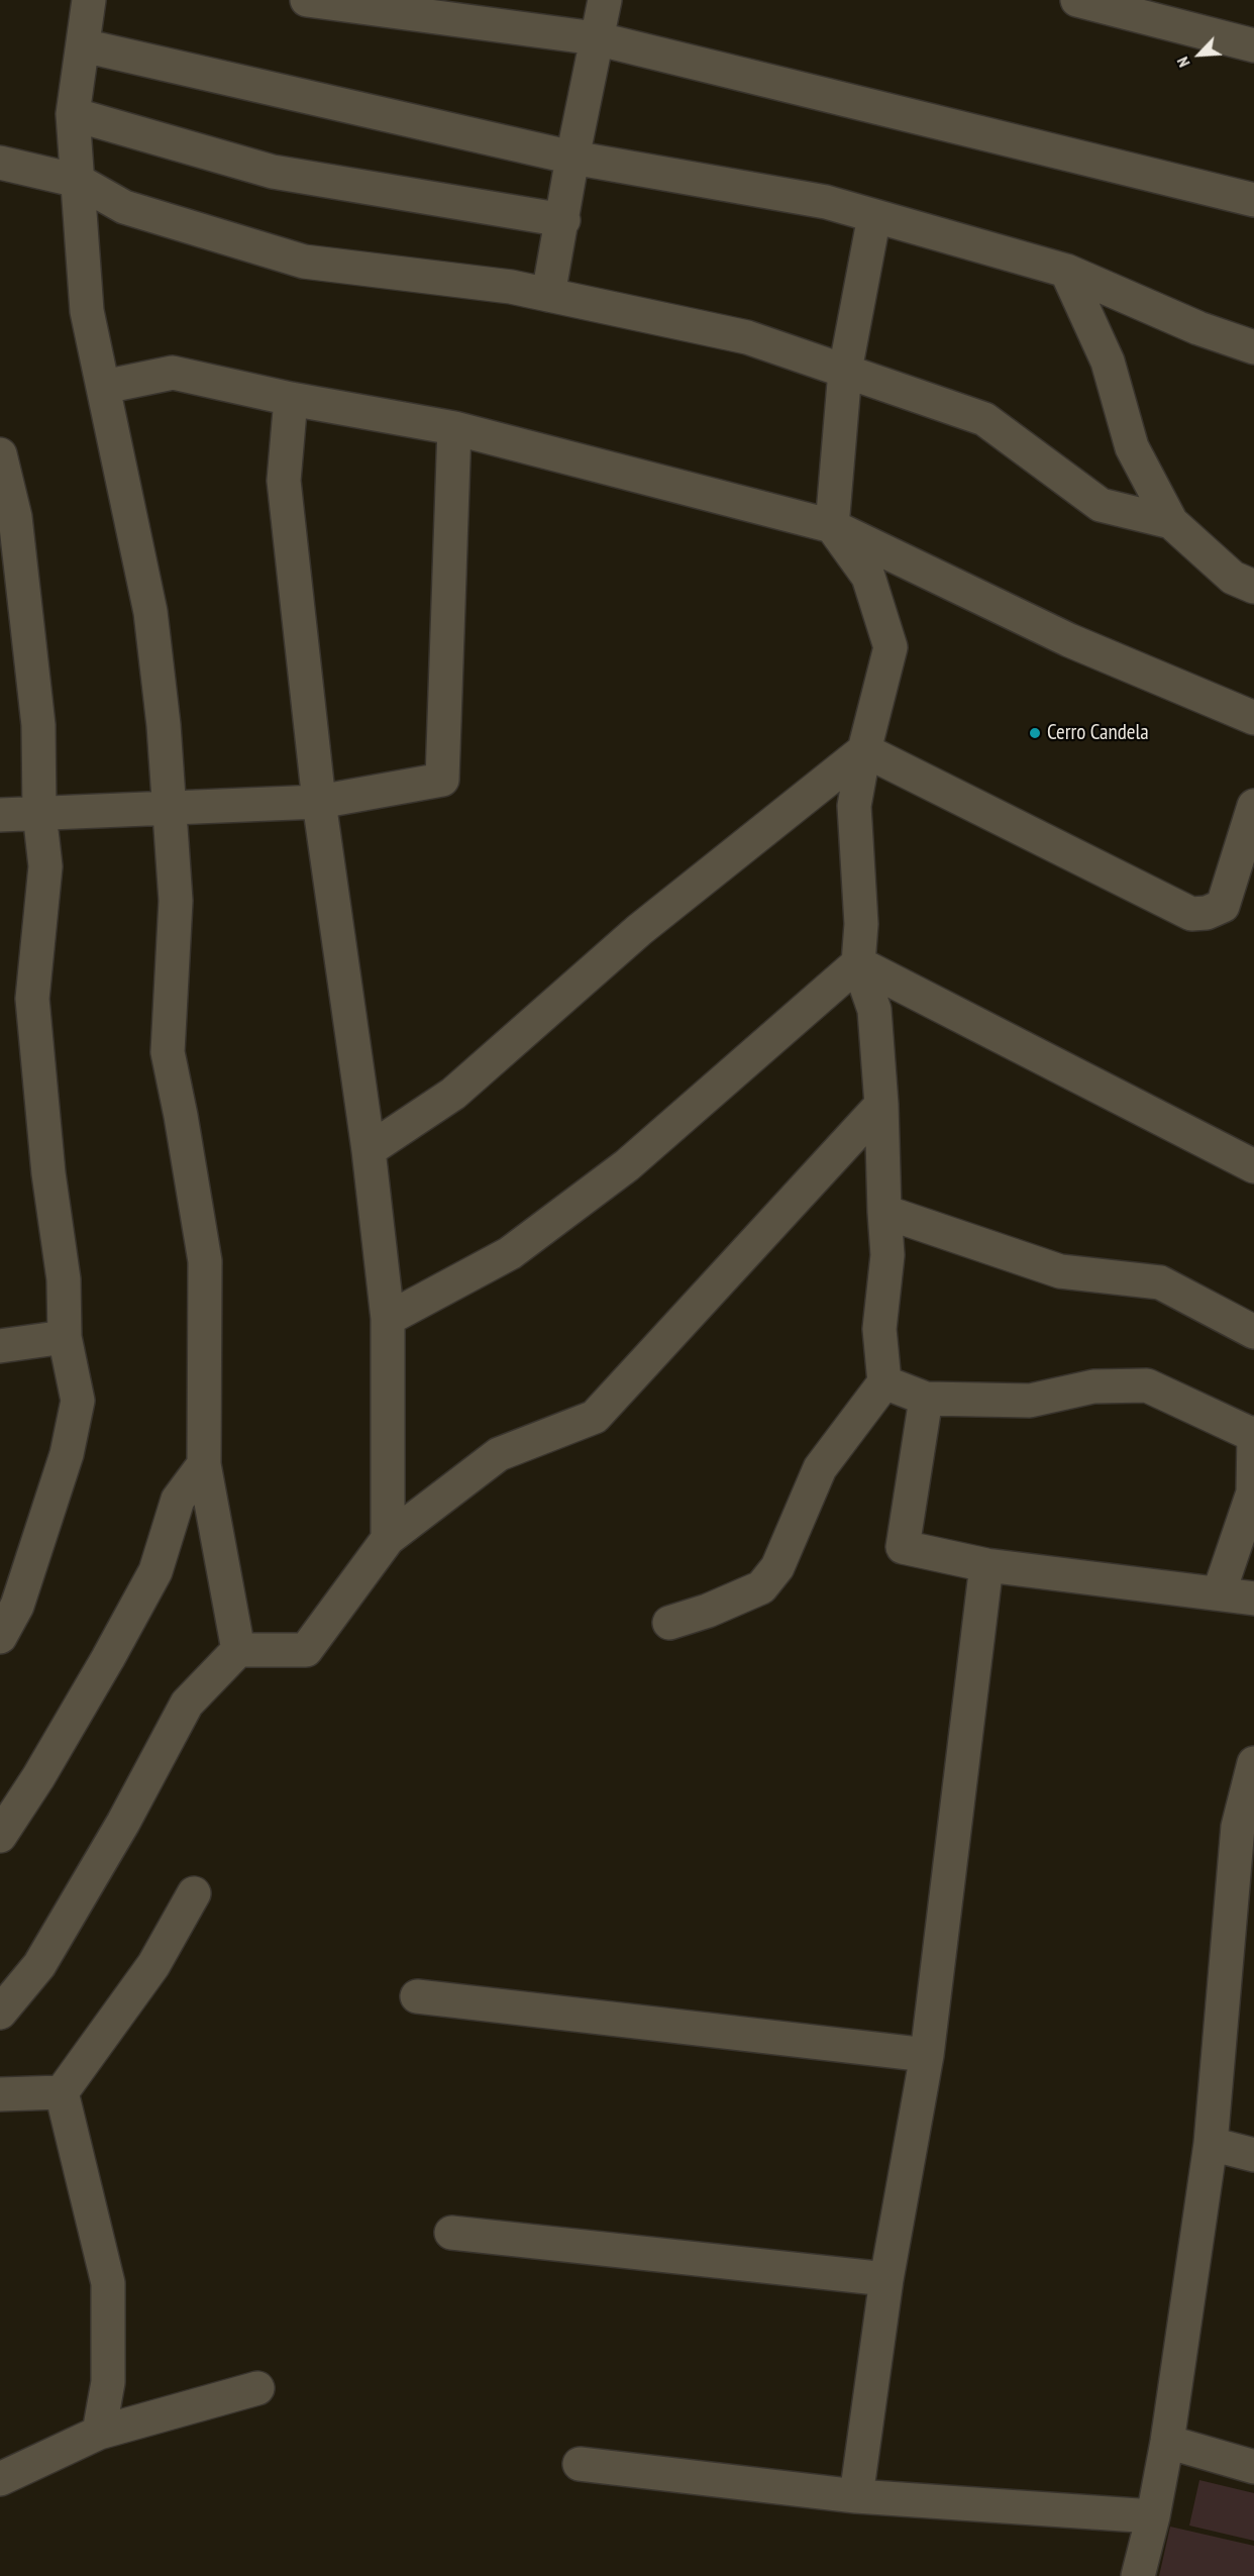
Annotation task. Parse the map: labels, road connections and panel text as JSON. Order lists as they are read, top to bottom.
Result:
{
  "places": ["Cerro Candela"],
  "north": "bottom left"
}
